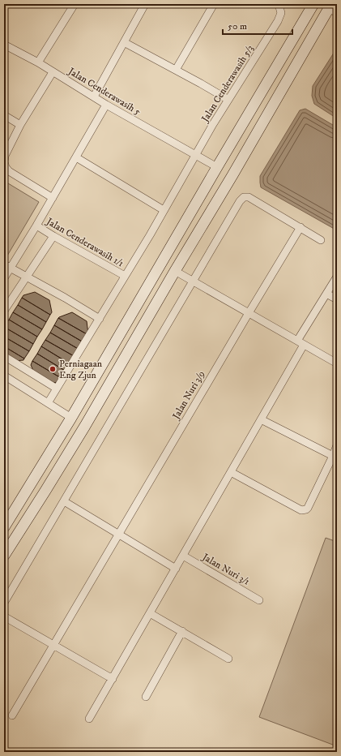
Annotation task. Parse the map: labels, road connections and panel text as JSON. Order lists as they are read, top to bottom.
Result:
{
  "streets": {
    "street": [
      "Jalan Cenderawasih 5/3",
      "Jalan Cenderawasih 5",
      "Jalan Cenderawasih 1/1",
      "Jalan Nuri 3/9",
      "Jalan Nuri 3/1"
    ]
  },
  "crossings": [
    ["Jalan Cenderawasih 5/3", "Jalan Cenderawasih 5"],
    ["Jalan Cenderawasih 5/3", "Jalan Cenderawasih 1/1"]
  ],
  "places": ["Perniagaan Eng Zjun"],
  "scale_bar": "50 m"
}
